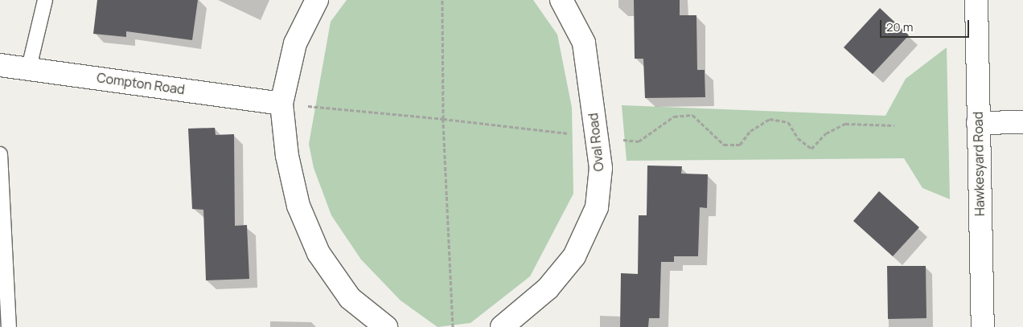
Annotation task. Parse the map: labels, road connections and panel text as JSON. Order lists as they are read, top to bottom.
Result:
{
  "streets": {
    "street": ["Compton Road", "Oval Road", "Hawkesyard Road"]
  },
  "scale_bar": "20 m"
}
